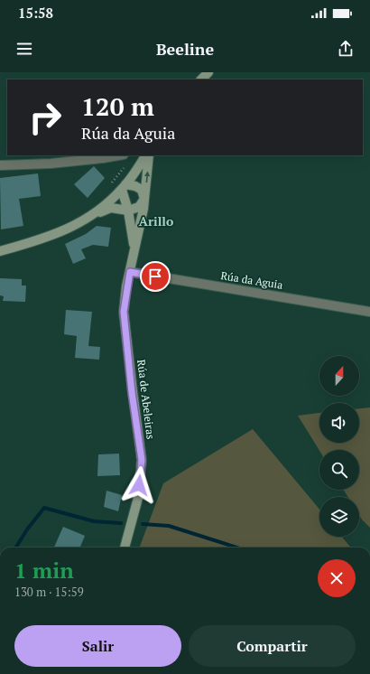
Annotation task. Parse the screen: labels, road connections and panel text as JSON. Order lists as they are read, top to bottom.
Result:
{
  "streets": {
    "street": ["Rúa da Aguia", "Rúa de Abeleiras"]
  },
  "crossings": [
    ["Rúa da Aguia", "Rúa de Abeleiras"]
  ],
  "districts": ["Arillo"],
  "north": "top",
  "page": {
    "status": "15:58",
    "header": "Beeline",
    "turn": ["120 m", "Rúa da Aguia"],
    "heading": ["1 min", "130 m · 15:59"],
    "buttons": ["Salir", "Compartir"]
  }
}
